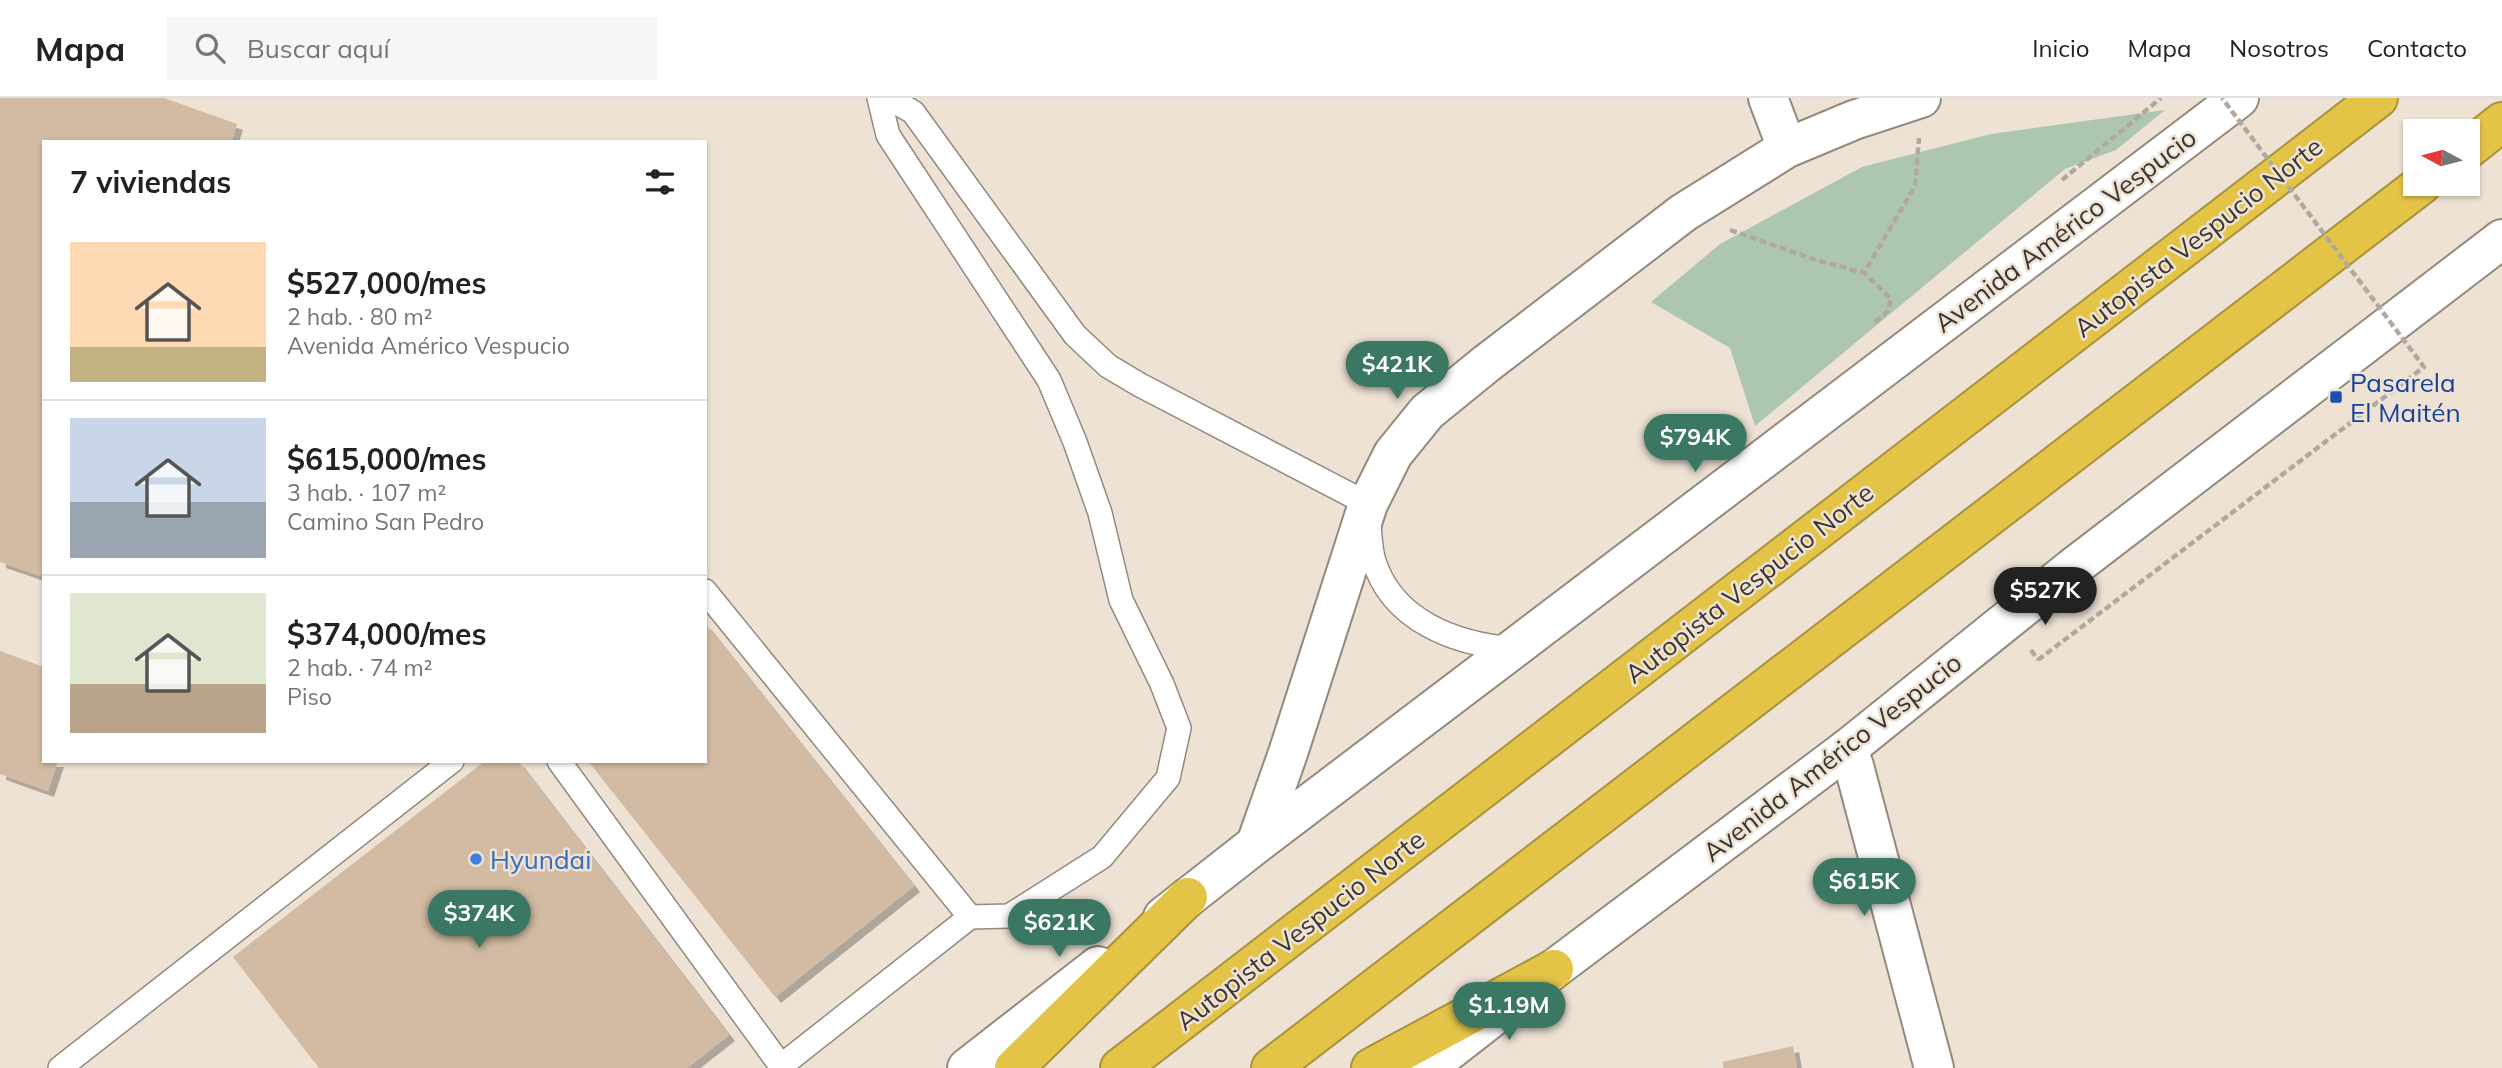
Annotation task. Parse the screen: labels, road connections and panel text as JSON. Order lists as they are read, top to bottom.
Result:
{
  "streets": {
    "highway": ["Autopista Vespucio Norte"],
    "main road": ["Avenida Américo Vespucio"]
  },
  "places": {
    "transit": ["Pasarela El Maitén"],
    "other": ["Hyundai"]
  },
  "north": "left",
  "page": {
    "header": "Mapa",
    "search": "Buscar aquí",
    "nav": [
      "Inicio",
      "Mapa",
      "Nosotros",
      "Contacto"
    ],
    "heading": "7 viviendas",
    "list": [
      {
        "name": "$527,000/mes",
        "note": "2 hab. · 80 m² · Avenida Américo Vespucio"
      },
      {
        "name": "$615,000/mes",
        "note": "3 hab. · 107 m² · Camino San Pedro"
      },
      {
        "name": "$374,000/mes",
        "note": "2 hab. · 74 m² · Piso"
      }
    ],
    "price": [
      "$421K",
      "$794K",
      "$527K",
      "$615K",
      "$374K",
      "$621K",
      "$1.19M"
    ]
  }
}
